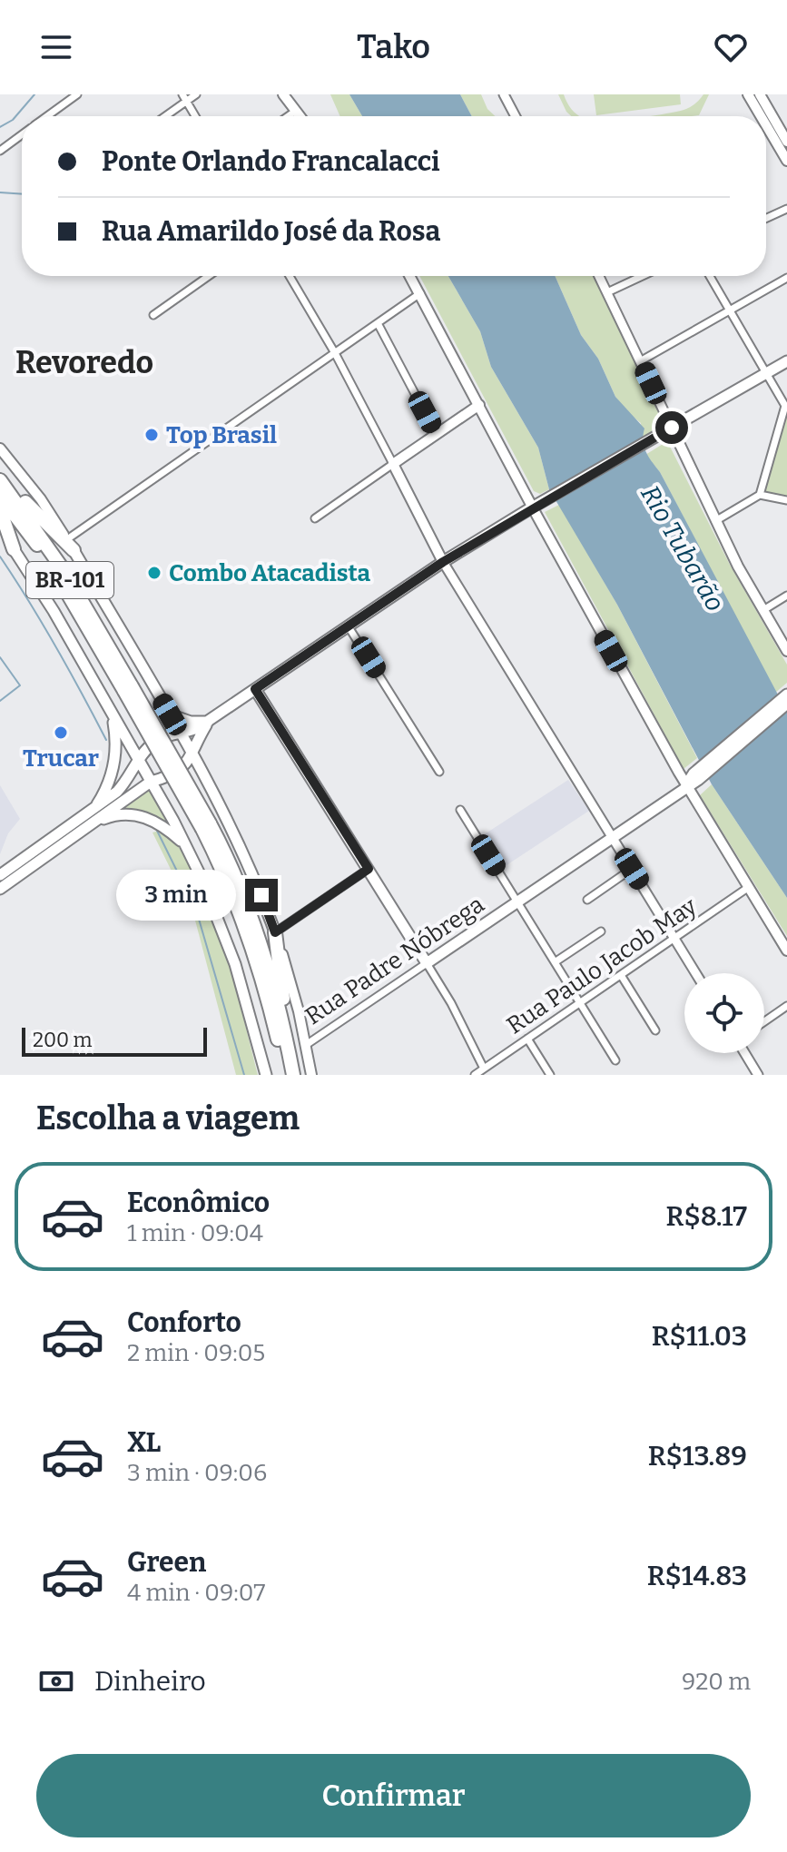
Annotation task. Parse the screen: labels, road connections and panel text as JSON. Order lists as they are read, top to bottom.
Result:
{
  "streets": {
    "highway": ["BR-101"],
    "main road": ["Rua Padre Nóbrega"],
    "street": ["Rua Paulo Jacob May"]
  },
  "districts": ["Revoredo"],
  "water": ["Rio Tubarão"],
  "places": ["Top Brasil", "Combo Atacadista", "Trucar"],
  "scale_bar": "200 m",
  "page": {
    "header": "Tako",
    "banner": ["Ponte Orlando Francalacci", "Rua Amarildo José da Rosa"],
    "bubble": "3 min",
    "scale": "200 m",
    "heading": "Escolha a viagem",
    "list": [
      {
        "name": "Econômico",
        "note": "1 min · 09:04",
        "value": "R$8.17"
      },
      {
        "name": "Conforto",
        "note": "2 min · 09:05",
        "value": "R$11.03"
      },
      {
        "name": "XL",
        "note": "3 min · 09:06",
        "value": "R$13.89"
      },
      {
        "name": "Green",
        "note": "4 min · 09:07",
        "value": "R$14.83"
      }
    ],
    "pay": ["Dinheiro", "920 m"],
    "buttons": "Confirmar"
  }
}
